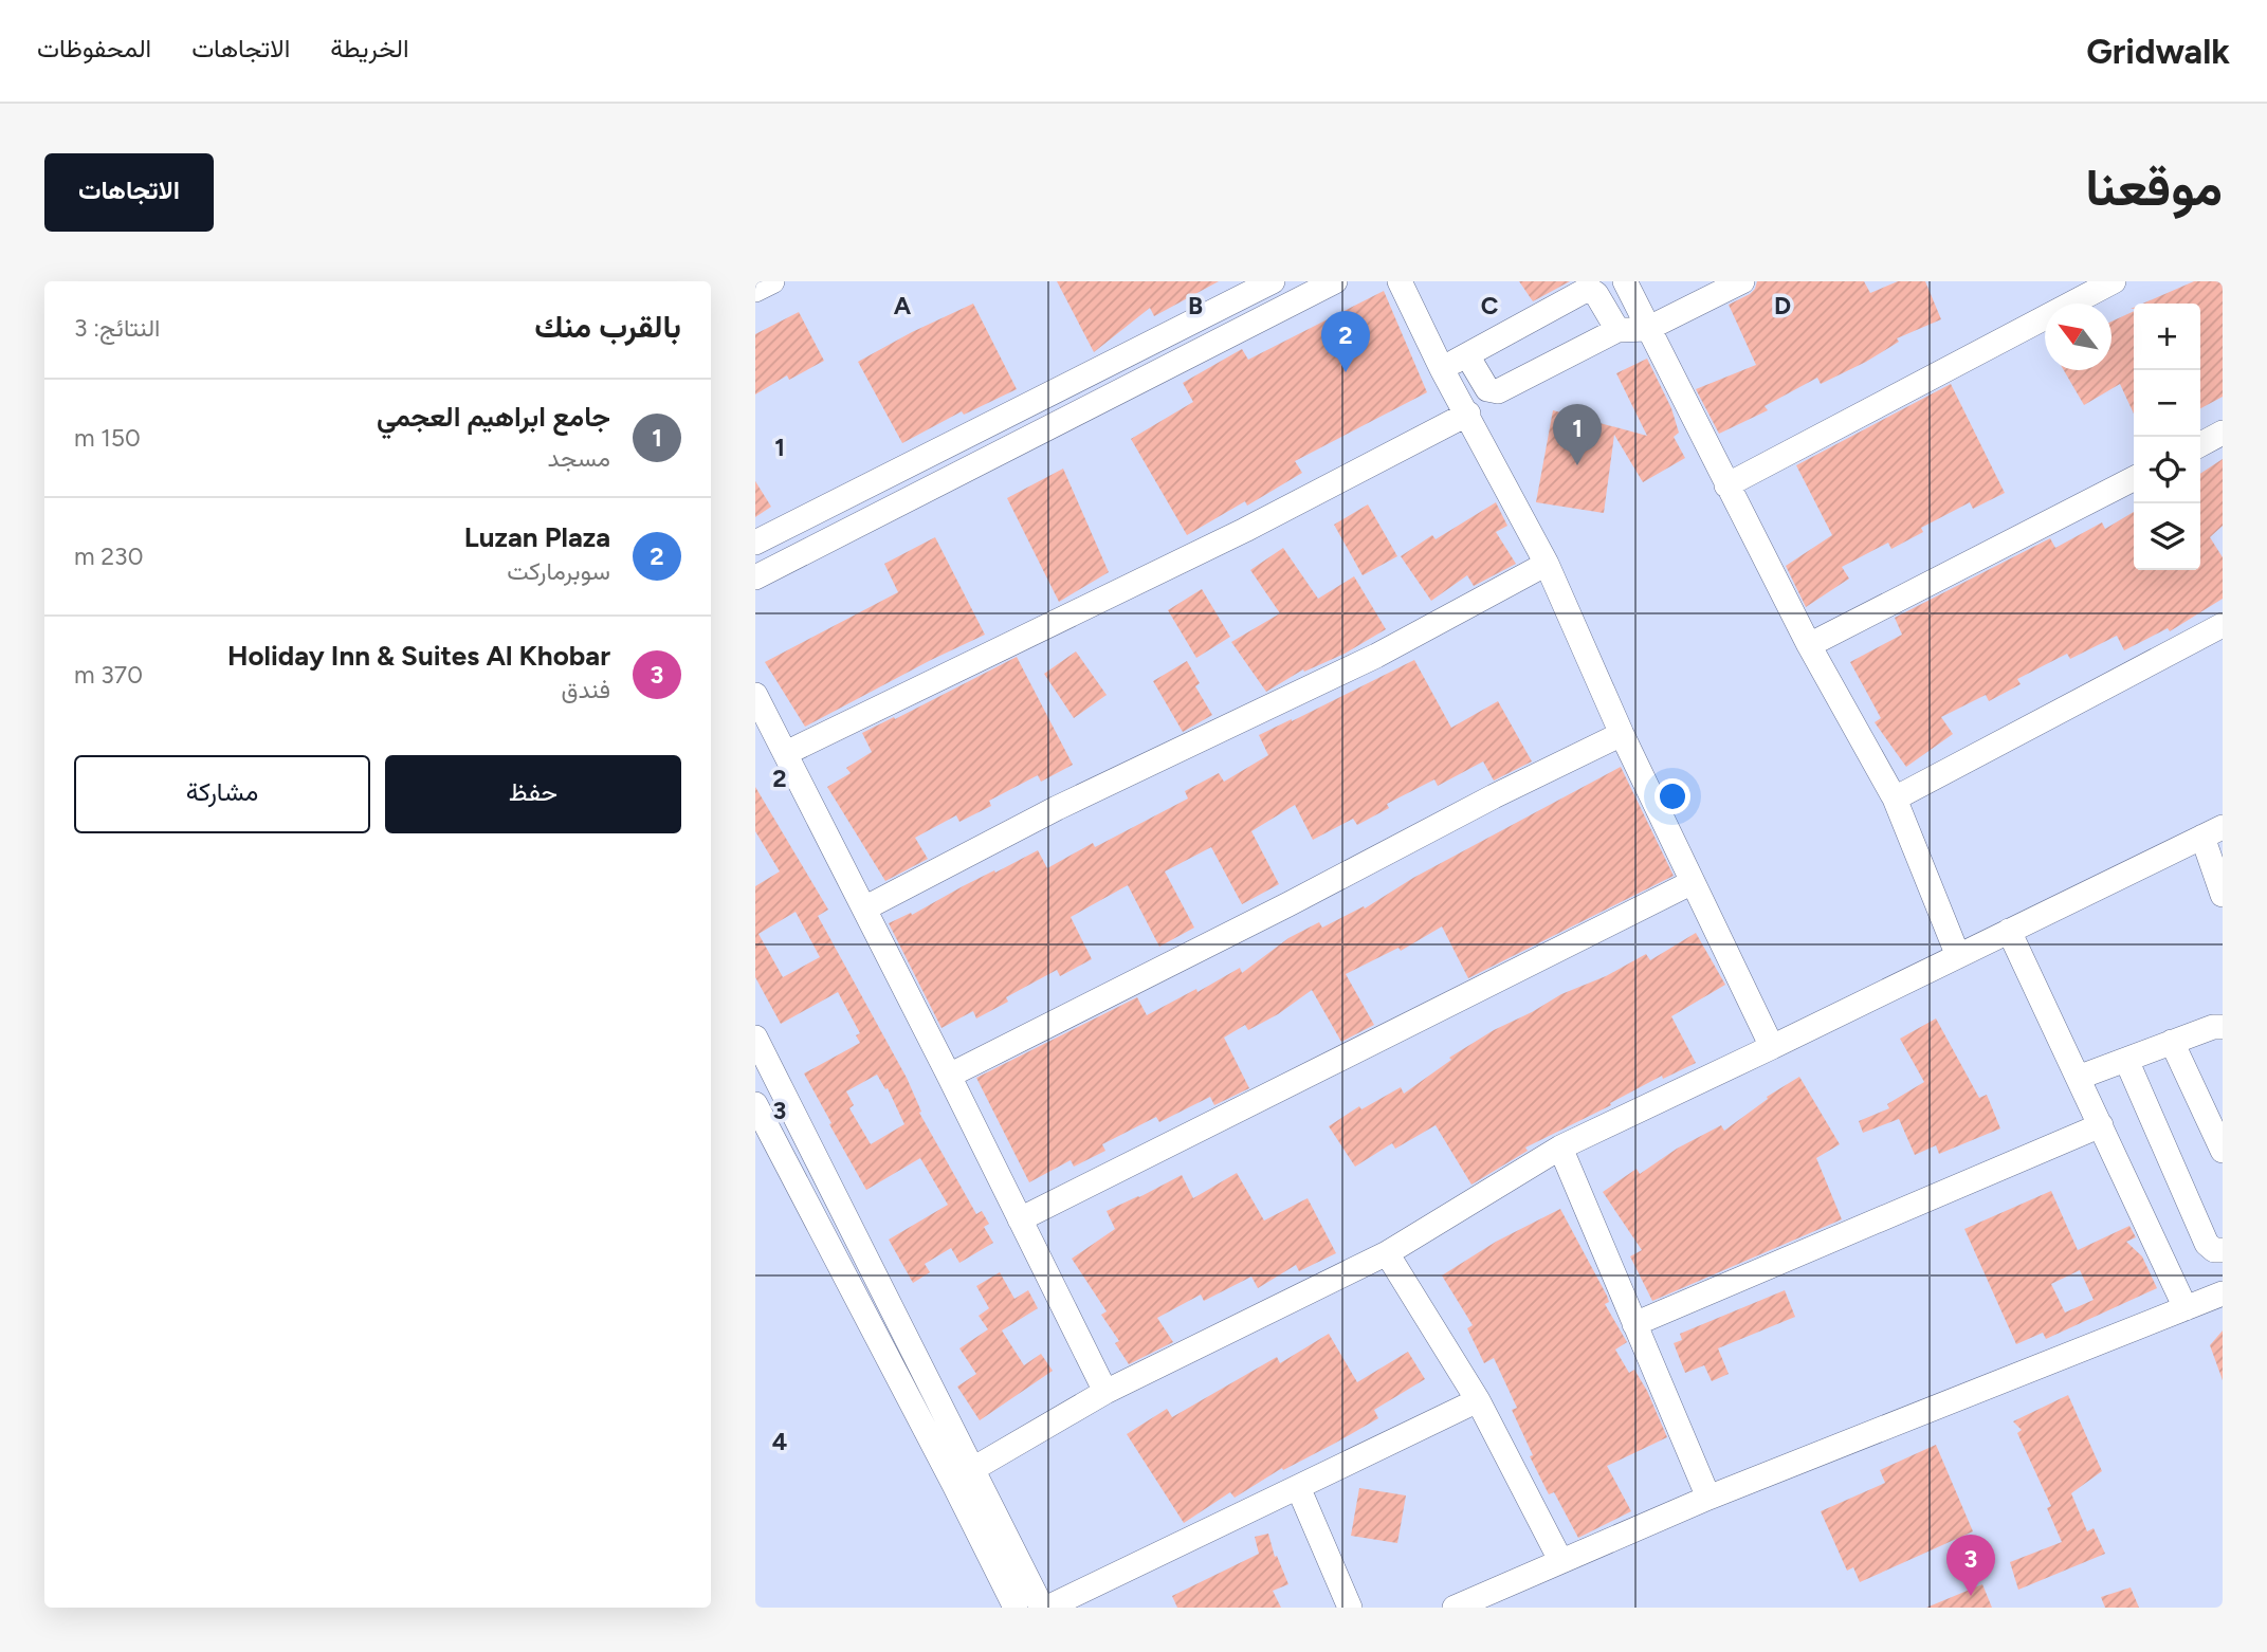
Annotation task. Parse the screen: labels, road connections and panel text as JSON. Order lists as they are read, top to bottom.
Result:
{
  "north": "top left",
  "page": {
    "header": "Gridwalk",
    "nav": ["الخريطة", "الاتجاهات", "المحفوظات"],
    "title": "موقعنا",
    "buttons": [
      "الاتجاهات",
      ["حفظ", "مشاركة"]
    ],
    "heading": ["بالقرب منك", "النتائج: 3"],
    "map_buttons": ["+", "−"],
    "pins": ["2", "1", "3"],
    "list": [
      {
        "mark": "1",
        "name": "جامع ابراهيم العجمي",
        "note": "مسجد",
        "value": "150 m"
      },
      {
        "mark": "2",
        "name": "Luzan Plaza",
        "note": "سوبرماركت",
        "value": "230 m"
      },
      {
        "mark": "3",
        "name": "Holiday Inn & Suites Al Khobar",
        "note": "فندق",
        "value": "370 m"
      }
    ]
  },
  "grid": {
    "columns": [
      "A",
      "B",
      "C",
      "D"
    ],
    "rows": [
      "1",
      "2",
      "3",
      "4"
    ]
  }
}
